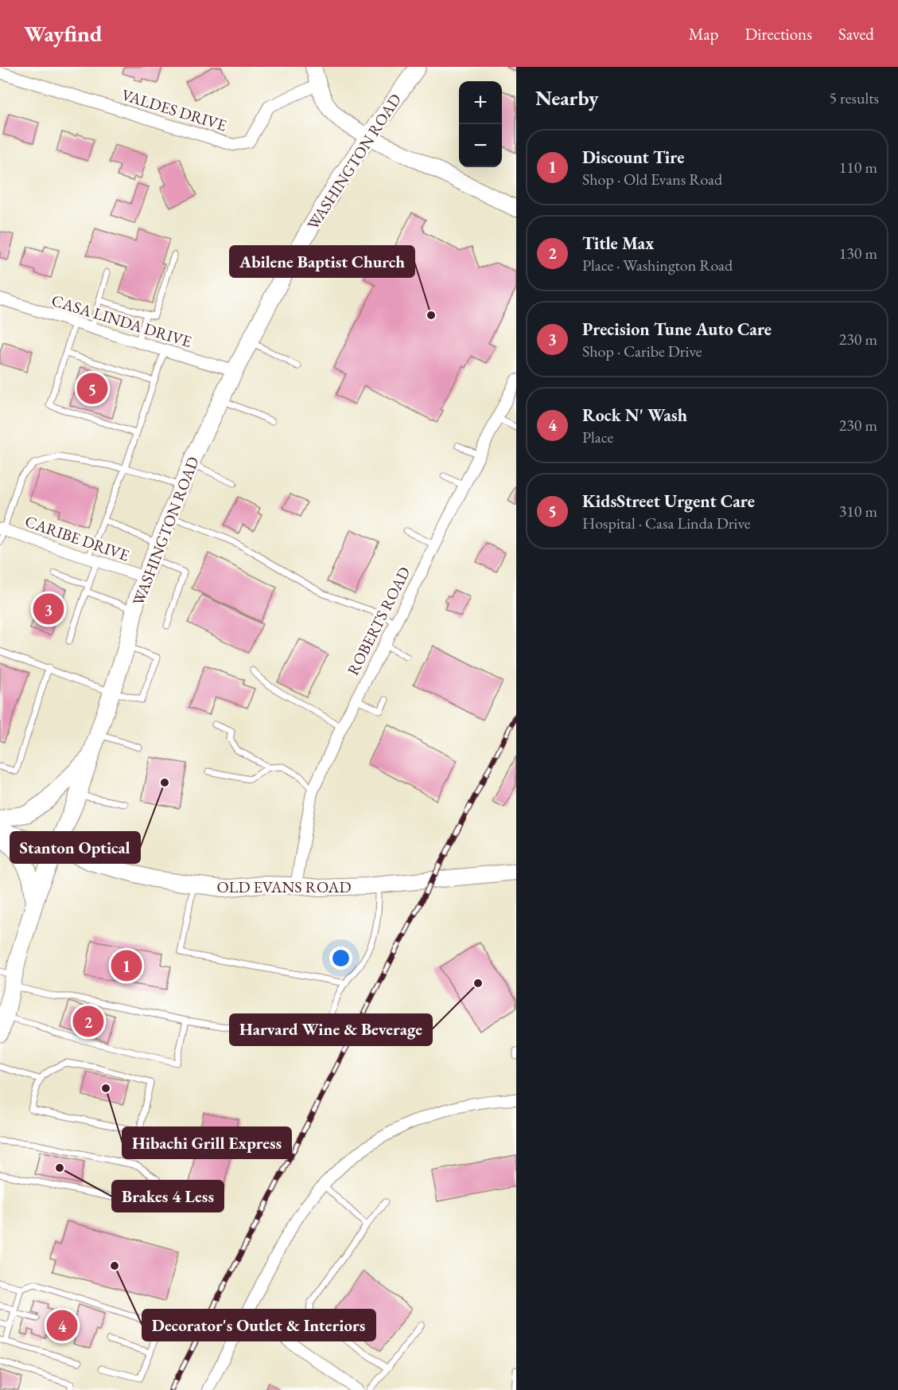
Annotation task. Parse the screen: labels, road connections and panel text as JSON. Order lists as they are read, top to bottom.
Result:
{
  "streets": {
    "main road": ["WASHINGTON ROAD"],
    "street": [
      "VALDES DRIVE",
      "CASA LINDA DRIVE",
      "CARIBE DRIVE",
      "ROBERTS ROAD",
      "OLD EVANS ROAD"
    ]
  },
  "crossings": [
    ["WASHINGTON ROAD", "CASA LINDA DRIVE"],
    ["WASHINGTON ROAD", "CARIBE DRIVE"],
    ["WASHINGTON ROAD", "OLD EVANS ROAD"],
    ["ROBERTS ROAD", "OLD EVANS ROAD"]
  ],
  "places": [
    "Abilene Baptist Church",
    "Stanton Optical",
    "Harvard Wine & Beverage",
    "Hibachi Grill Express",
    "Brakes 4 Less",
    "Decorator's Outlet & Interiors"
  ],
  "page": {
    "header": "Wayfind",
    "nav": ["Map", "Directions", "Saved"],
    "heading": ["Nearby", "5 results"],
    "map_buttons": ["+", "−"],
    "list": [
      {
        "mark": "1",
        "name": "Discount Tire",
        "note": "Shop · Old Evans Road",
        "value": "110 m"
      },
      {
        "mark": "2",
        "name": "Title Max",
        "note": "Place · Washington Road",
        "value": "130 m"
      },
      {
        "mark": "3",
        "name": "Precision Tune Auto Care",
        "note": "Shop · Caribe Drive",
        "value": "230 m"
      },
      {
        "mark": "4",
        "name": "Rock N' Wash",
        "note": "Place",
        "value": "230 m"
      },
      {
        "mark": "5",
        "name": "KidsStreet Urgent Care",
        "note": "Hospital · Casa Linda Drive",
        "value": "310 m"
      }
    ],
    "pins": [
      "5",
      "3",
      "1",
      "2",
      "4"
    ]
  }
}
